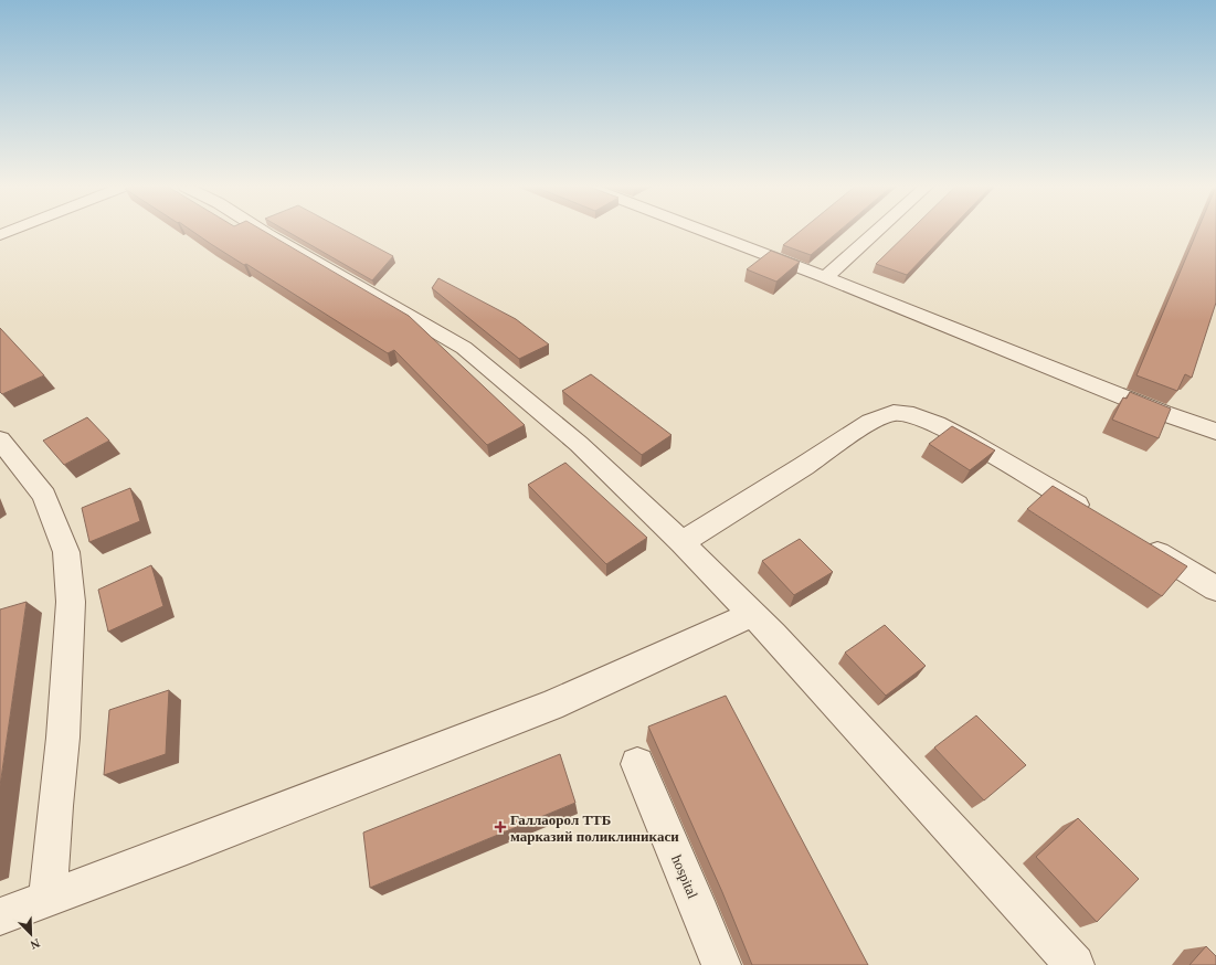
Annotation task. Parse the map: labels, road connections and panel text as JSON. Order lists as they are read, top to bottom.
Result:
{
  "streets": {
    "street": ["hospital"]
  },
  "places": {
    "health": ["Галлаорол ТТБ марказий поликлиникаси"]
  },
  "north": "bottom right"
}
